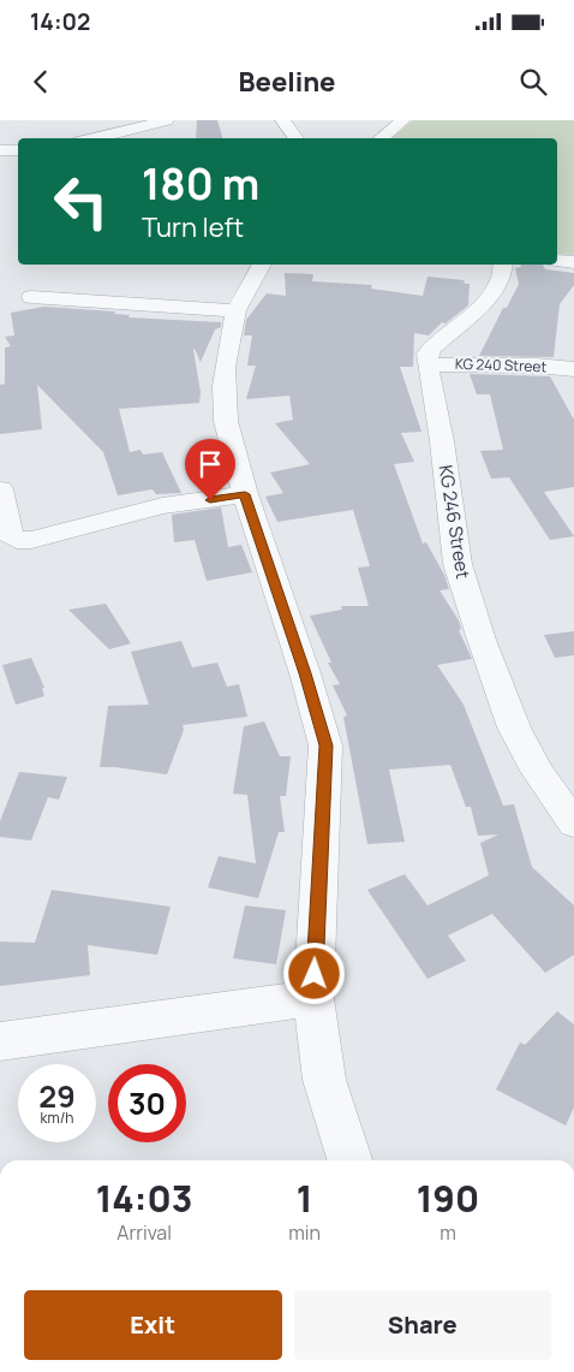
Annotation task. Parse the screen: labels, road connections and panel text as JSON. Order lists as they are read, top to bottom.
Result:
{
  "streets": {
    "street": ["KG 240 Street", "KG 246 Street"]
  },
  "crossings": [
    ["KG 240 Street", "KG 246 Street"]
  ],
  "page": {
    "status": "14:02",
    "header": "Beeline",
    "turn": ["180 m", "Turn left"],
    "speed": "29 km/h",
    "limit": "30",
    "eta": [
      "14:03",
      "Arrival",
      "1",
      "min",
      "190",
      "m"
    ],
    "buttons": ["Exit", "Share"]
  }
}
